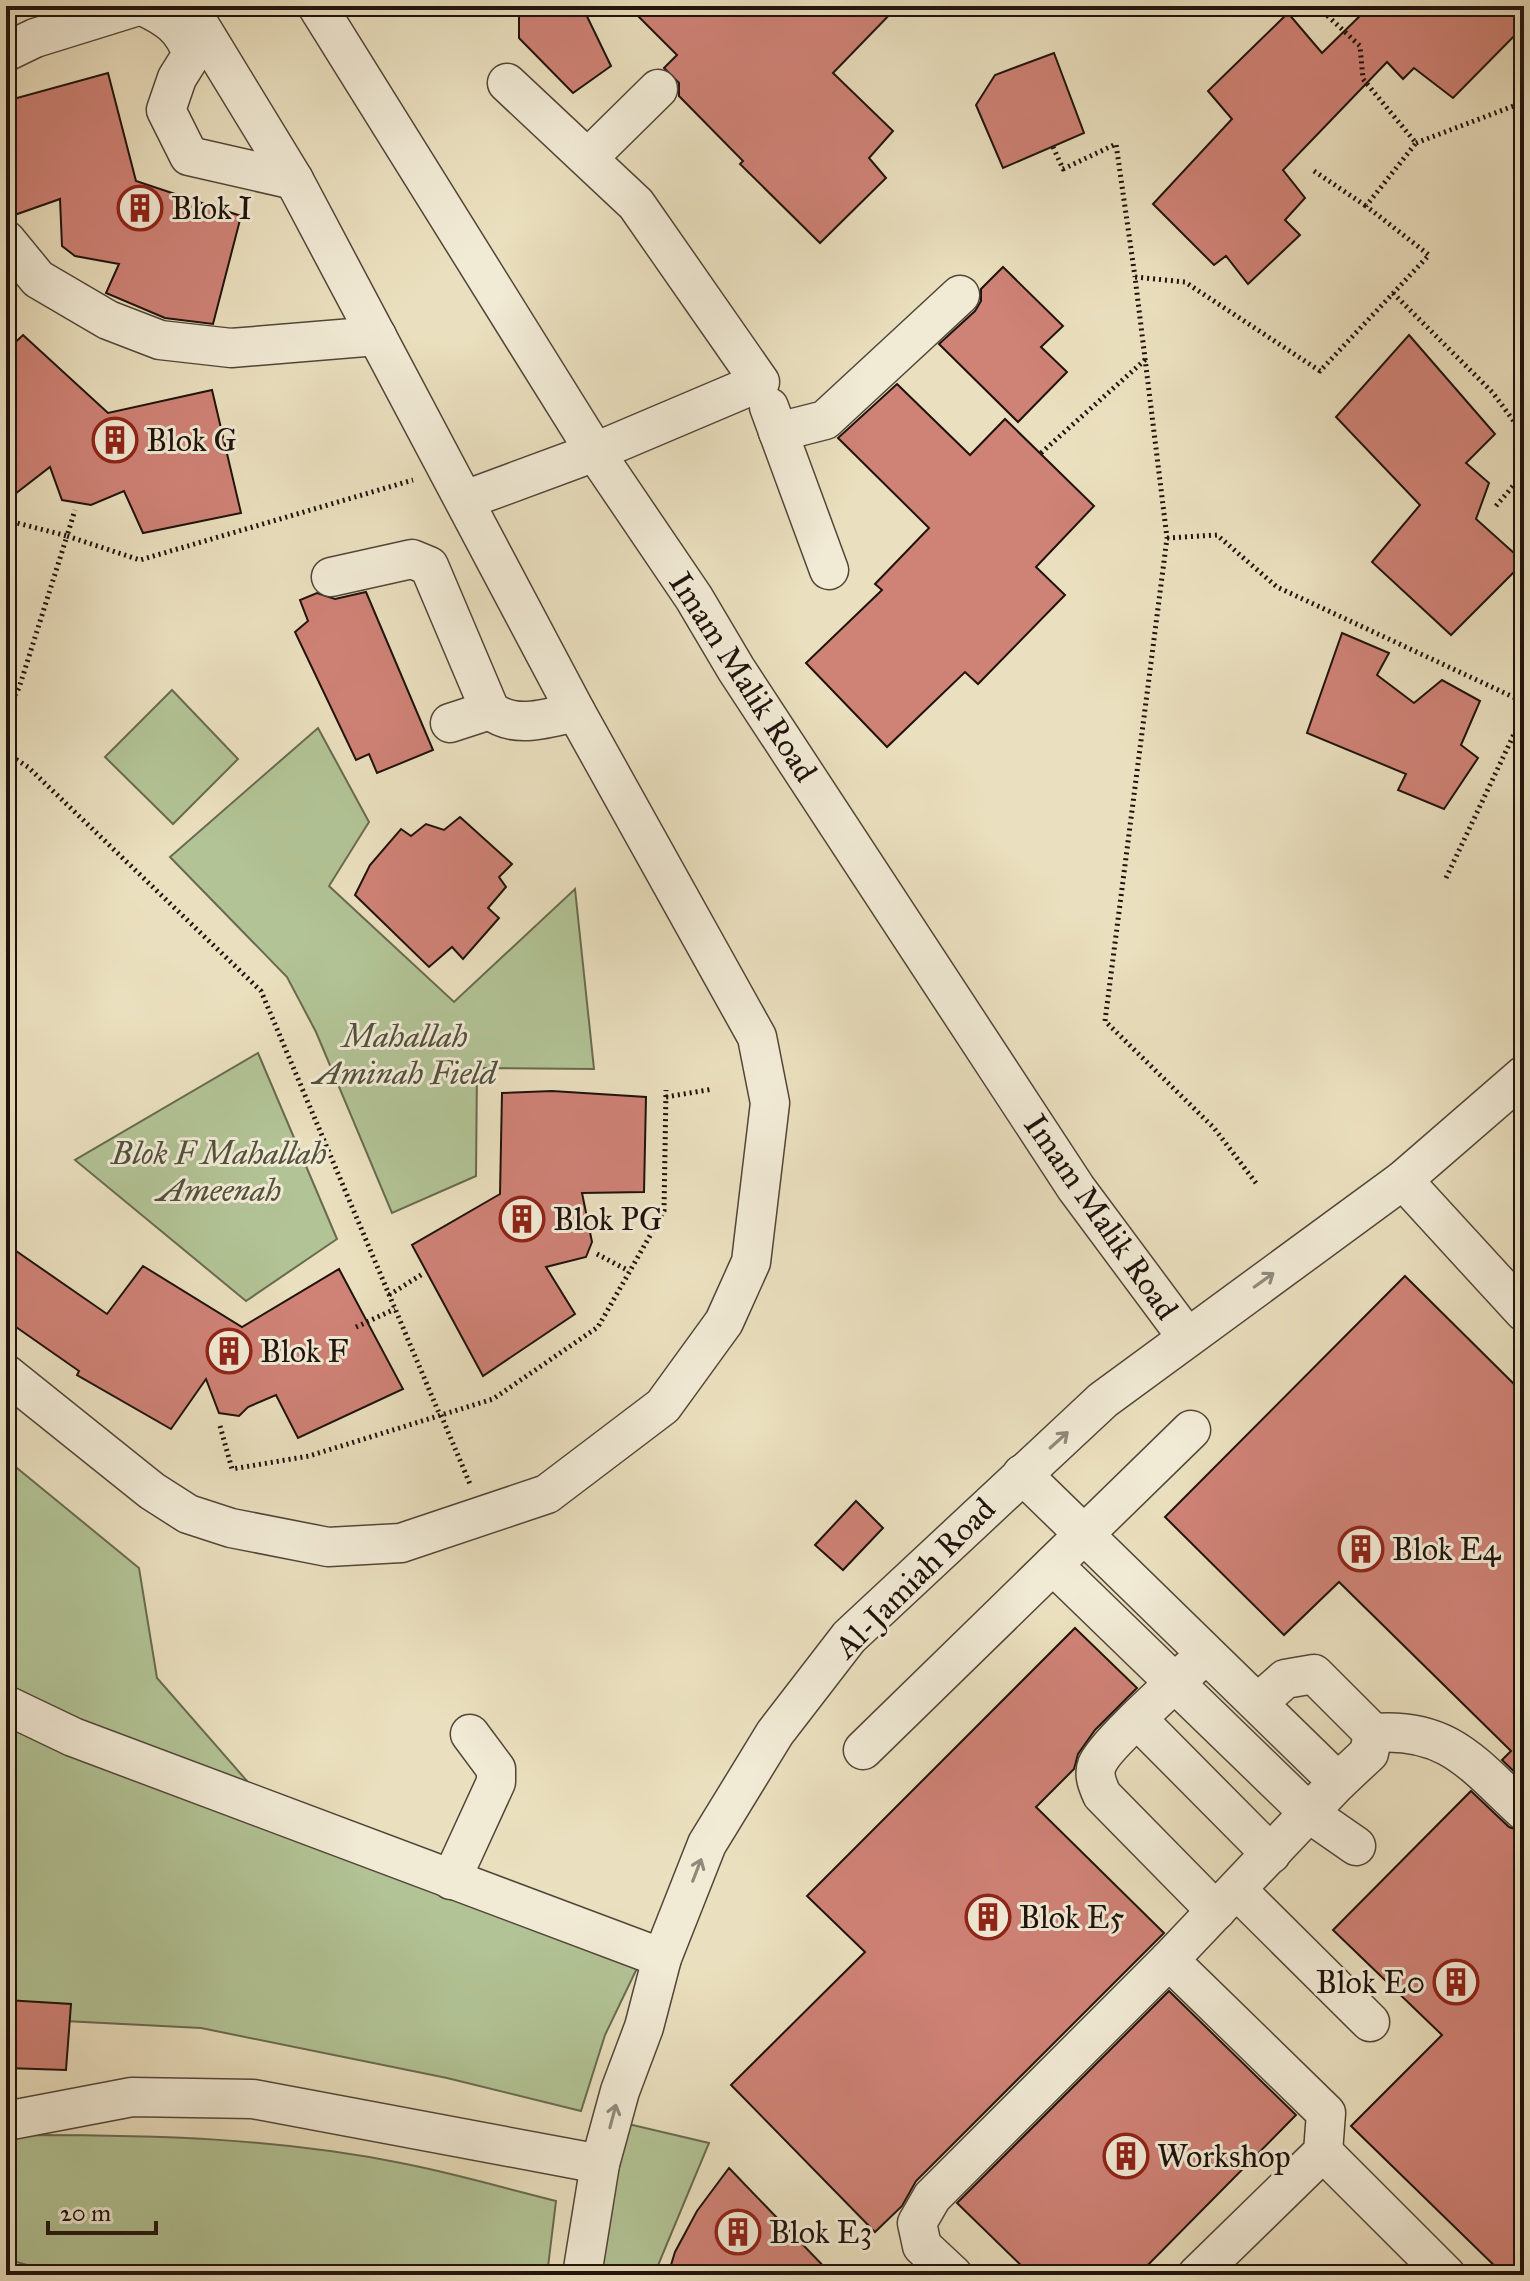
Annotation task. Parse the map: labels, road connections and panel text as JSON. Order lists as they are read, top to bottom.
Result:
{
  "streets": {
    "street": ["Imam Malik Road", "Al-Jamiah Road"]
  },
  "crossings": [
    ["Imam Malik Road", "Al-Jamiah Road"]
  ],
  "parks": ["Mahallah Aminah Field", "Blok F Mahallah Ameenah"],
  "places": {
    "building": [
      "Blok I",
      "Blok G",
      "Blok PG",
      "Blok F",
      "Blok E4",
      "Blok E5",
      "Blok E0",
      "Workshop",
      "Blok E3"
    ]
  },
  "scale_bar": "20 m"
}
